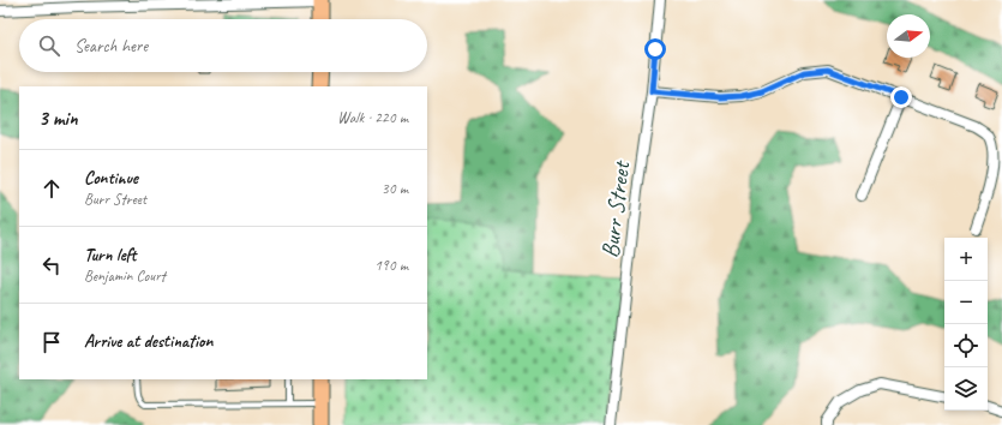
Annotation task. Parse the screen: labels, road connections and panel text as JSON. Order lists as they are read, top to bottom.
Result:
{
  "streets": {
    "street": ["Burr Street"]
  },
  "north": "right",
  "page": {
    "search": "Search here",
    "heading": ["3 min", "Walk · 220 m"],
    "list": [
      ["Continue", "Burr Street", "30 m"],
      ["Turn left", "Benjamin Court", "190 m"],
      "Arrive at destination"
    ],
    "map_buttons": ["+", "−"]
  }
}
